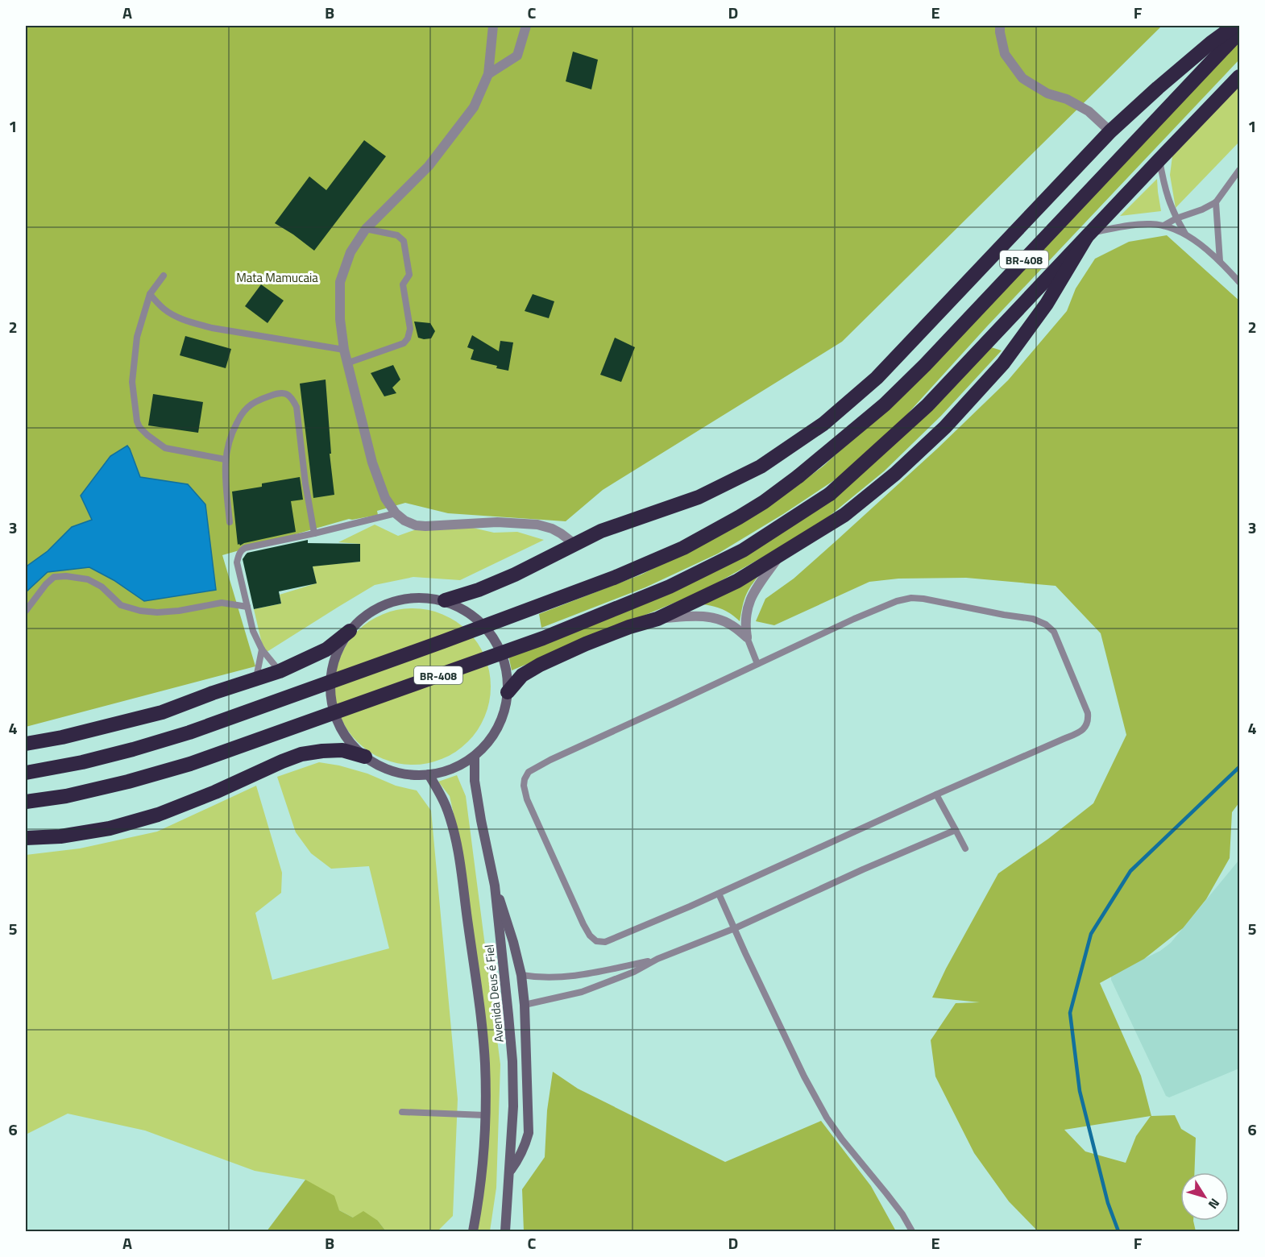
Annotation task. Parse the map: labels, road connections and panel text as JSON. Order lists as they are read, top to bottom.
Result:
{
  "streets": {
    "highway": ["BR-408"],
    "main road": ["Avenida Deus é Fiel"]
  },
  "parks": ["Mata Mamucaia"],
  "north": "bottom right",
  "grid": {
    "columns": [
      "A",
      "B",
      "C",
      "D",
      "E",
      "F"
    ],
    "rows": [
      "1",
      "2",
      "3",
      "4",
      "5",
      "6"
    ]
  }
}
